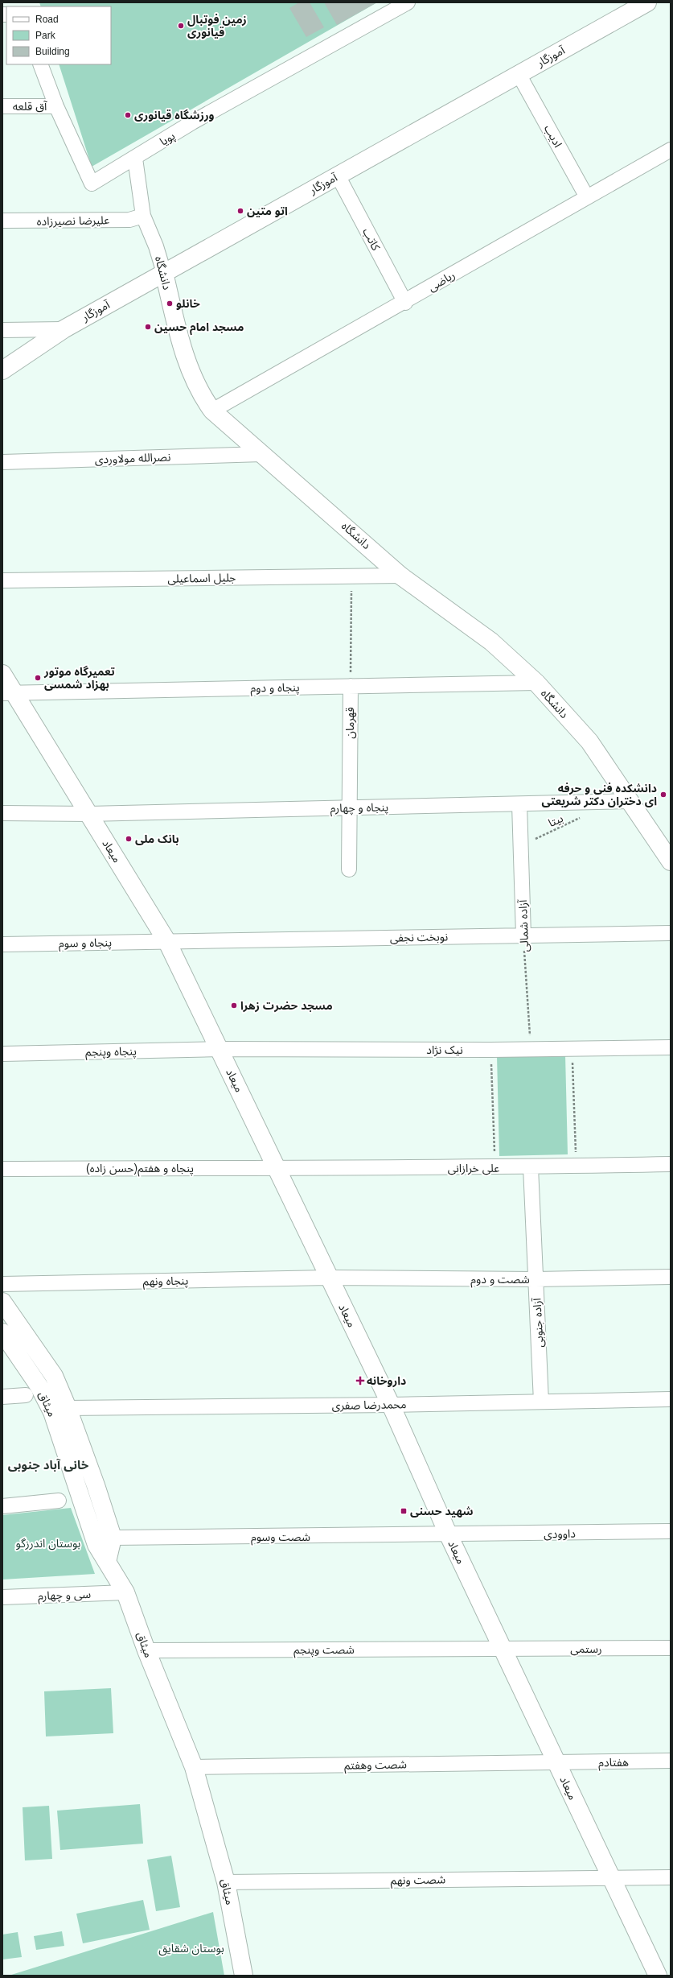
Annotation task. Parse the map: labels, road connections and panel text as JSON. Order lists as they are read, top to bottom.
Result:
{
  "streets": {
    "street": [
      "آموزگار",
      "آق قلعه",
      "ادیب",
      "پویا",
      "علیرضا نصیرزاده",
      "کاتب",
      "دانشگاه",
      "ریاضی",
      "نصرالله مولاوردی",
      "جلیل اسماعیلی",
      "پنجاه و دوم",
      "قهرمان",
      "پنجاه و چهارم",
      "میعاد",
      "آزاده شمالی",
      "نوبخت نجفی",
      "پنجاه و سوم",
      "نیک نژاد",
      "پنجاه وپنجم",
      "(حسن زاده)پنجاه و هفتم",
      "علی خرازانی",
      "شصت و دوم",
      "پنجاه ونهم",
      "آزاده جنوبی",
      "میثاق",
      "محمدرضا صفری",
      "داوودی",
      "شصت وسوم",
      "سی و چهارم",
      "رستمی",
      "شصت وپنجم",
      "هفتادم",
      "شصت وهفتم",
      "شصت ونهم"
    ],
    "path": ["بیتا"]
  },
  "crossings": [
    ["آموزگار", "ادیب"],
    ["آموزگار", "کاتب"],
    ["آموزگار", "دانشگاه"],
    ["آق قلعه", "پویا"],
    ["ادیب", "ریاضی"],
    ["پویا", "دانشگاه"],
    ["علیرضا نصیرزاده", "دانشگاه"],
    ["کاتب", "ریاضی"],
    ["دانشگاه", "ریاضی"],
    ["دانشگاه", "نصرالله مولاوردی"],
    ["دانشگاه", "جلیل اسماعیلی"],
    ["دانشگاه", "پنجاه و دوم"],
    ["دانشگاه", "پنجاه و چهارم"],
    ["پنجاه و دوم", "قهرمان"],
    ["پنجاه و دوم", "میعاد"],
    ["قهرمان", "پنجاه و چهارم"],
    ["پنجاه و چهارم", "میعاد"],
    ["پنجاه و چهارم", "آزاده شمالی"],
    ["بیتا", "آزاده شمالی"],
    ["میعاد", "نوبخت نجفی"],
    ["میعاد", "پنجاه و سوم"],
    ["میعاد", "نیک نژاد"],
    ["میعاد", "پنجاه وپنجم"],
    ["میعاد", "(حسن زاده)پنجاه و هفتم"],
    ["میعاد", "علی خرازانی"],
    ["میعاد", "شصت و دوم"],
    ["میعاد", "پنجاه ونهم"],
    ["میعاد", "محمدرضا صفری"],
    ["میعاد", "داوودی"],
    ["میعاد", "شصت وسوم"],
    ["میعاد", "رستمی"],
    ["میعاد", "شصت وپنجم"],
    ["میعاد", "هفتادم"],
    ["میعاد", "شصت وهفتم"],
    ["میعاد", "شصت ونهم"],
    ["آزاده شمالی", "نوبخت نجفی"],
    ["آزاده شمالی", "نیک نژاد"],
    ["نوبخت نجفی", "پنجاه و سوم"],
    ["نیک نژاد", "پنجاه وپنجم"],
    ["(حسن زاده)پنجاه و هفتم", "علی خرازانی"],
    ["علی خرازانی", "آزاده جنوبی"],
    ["شصت و دوم", "پنجاه ونهم"],
    ["شصت و دوم", "آزاده جنوبی"],
    ["آزاده جنوبی", "محمدرضا صفری"],
    ["میثاق", "محمدرضا صفری"],
    ["میثاق", "شصت وسوم"],
    ["میثاق", "سی و چهارم"],
    ["میثاق", "شصت وپنجم"],
    ["میثاق", "شصت وهفتم"],
    ["میثاق", "شصت ونهم"],
    ["داوودی", "شصت وسوم"],
    ["رستمی", "شصت وپنجم"],
    ["هفتادم", "شصت وهفتم"]
  ],
  "districts": ["خانی آباد جنوبی"],
  "parks": ["بوستان اندرزگو", "بوستان شقایق"],
  "places": {
    "other": [
      "زمین فوتبال قیانوری",
      "ورزشگاه قیانوری",
      "اتو متین",
      "خانلو",
      "مسجد امام حسین",
      "تعمیرگاه موتور بهزاد شمسی",
      "دانشکده فنی و حرفه ای دختران دکتر شریعتی",
      "بانک ملی",
      "مسجد حضرت زهرا"
    ],
    "health": ["داروخانه"],
    "transit": ["شهید حسنی"]
  },
  "legend": ["Road", "Park", "Building"]
}
